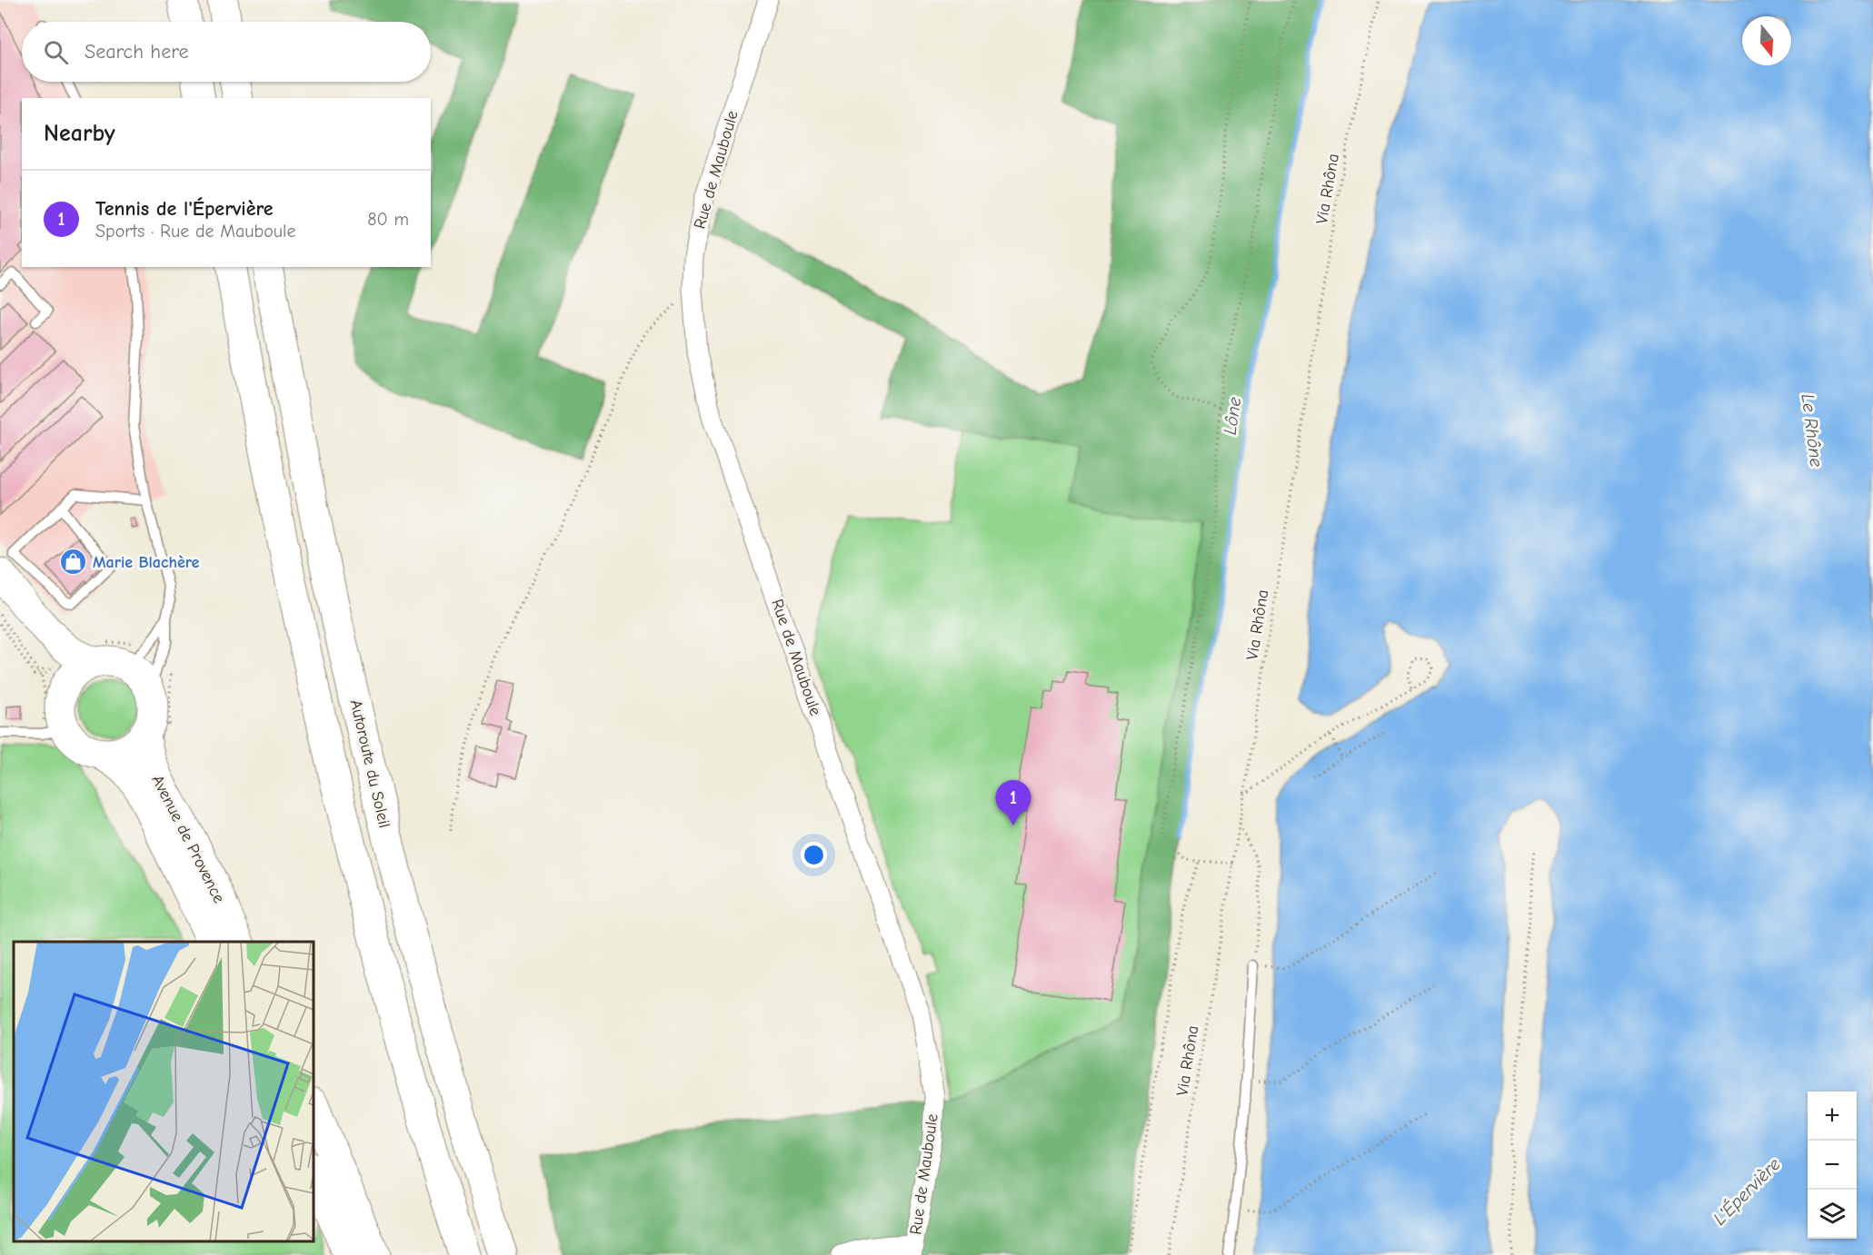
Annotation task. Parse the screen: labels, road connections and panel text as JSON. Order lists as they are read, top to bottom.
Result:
{
  "streets": {
    "main road": ["Autoroute du Soleil", "Avenue de Provence"],
    "street": ["Rue de Mauboule"],
    "path": ["Via Rhôna"]
  },
  "water": ["Lône", "Le Rhône", "L'Épervière"],
  "places": {
    "shop": ["Marie Blachère"]
  },
  "north": "bottom",
  "page": {
    "search": "Search here",
    "heading": "Nearby",
    "list": [
      {
        "mark": "1",
        "name": "Tennis de l'Épervière",
        "note": "Sports · Rue de Mauboule",
        "value": "80 m"
      }
    ],
    "pins": "1",
    "map_buttons": ["+", "−"]
  }
}
